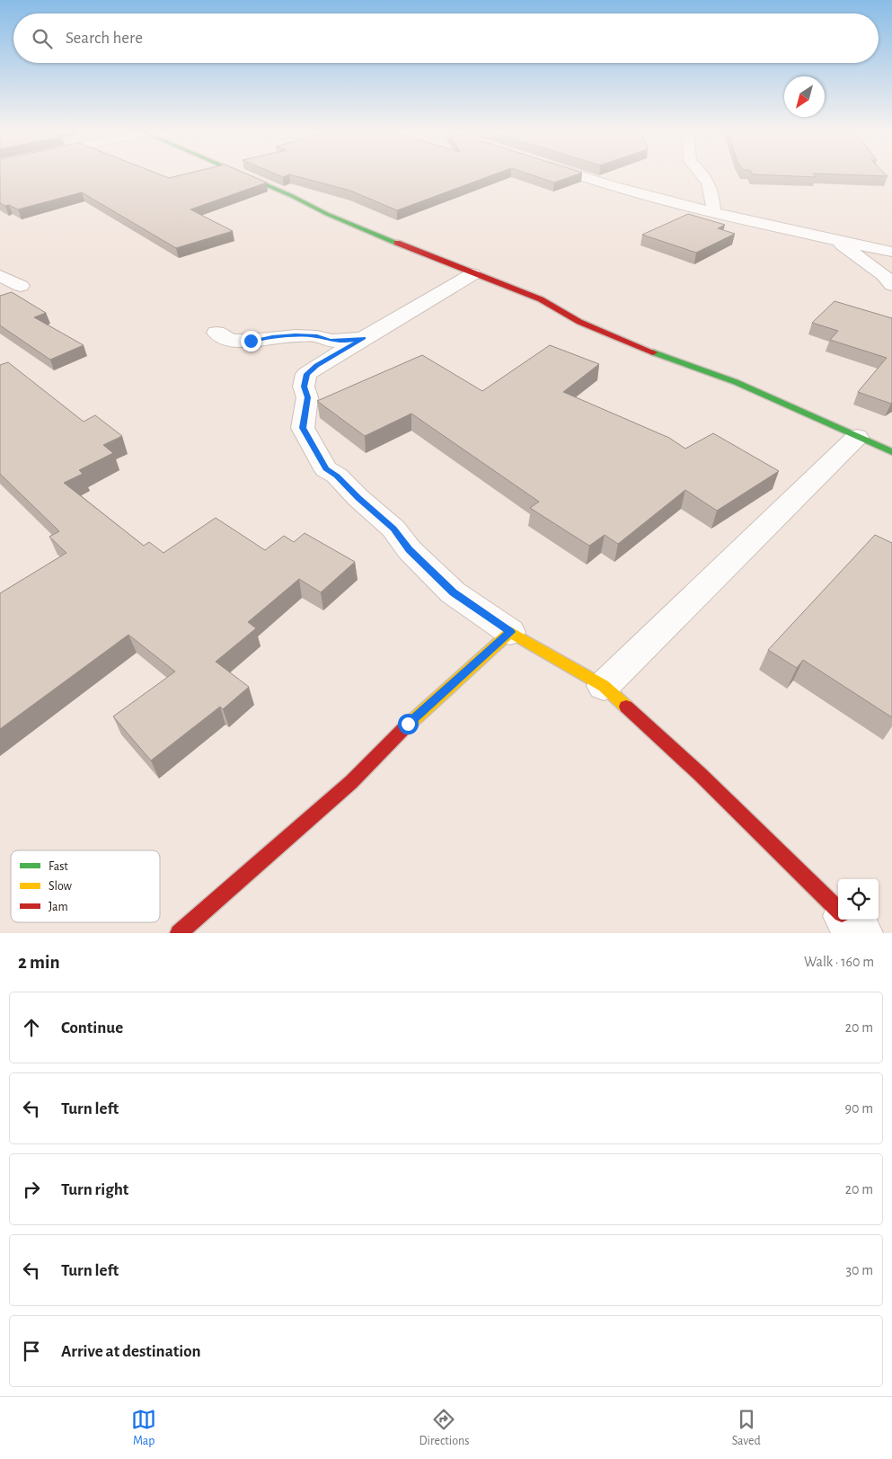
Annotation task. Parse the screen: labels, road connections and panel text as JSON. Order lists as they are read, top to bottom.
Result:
{
  "legend": ["Fast", "Slow", "Jam"],
  "north": "bottom left",
  "page": {
    "search": "Search here",
    "heading": ["2 min", "Walk · 160 m"],
    "list": [
      ["Continue", "20 m"],
      ["Turn left", "90 m"],
      ["Turn right", "20 m"],
      ["Turn left", "30 m"],
      "Arrive at destination"
    ],
    "nav": ["Map", "Directions", "Saved"]
  }
}
